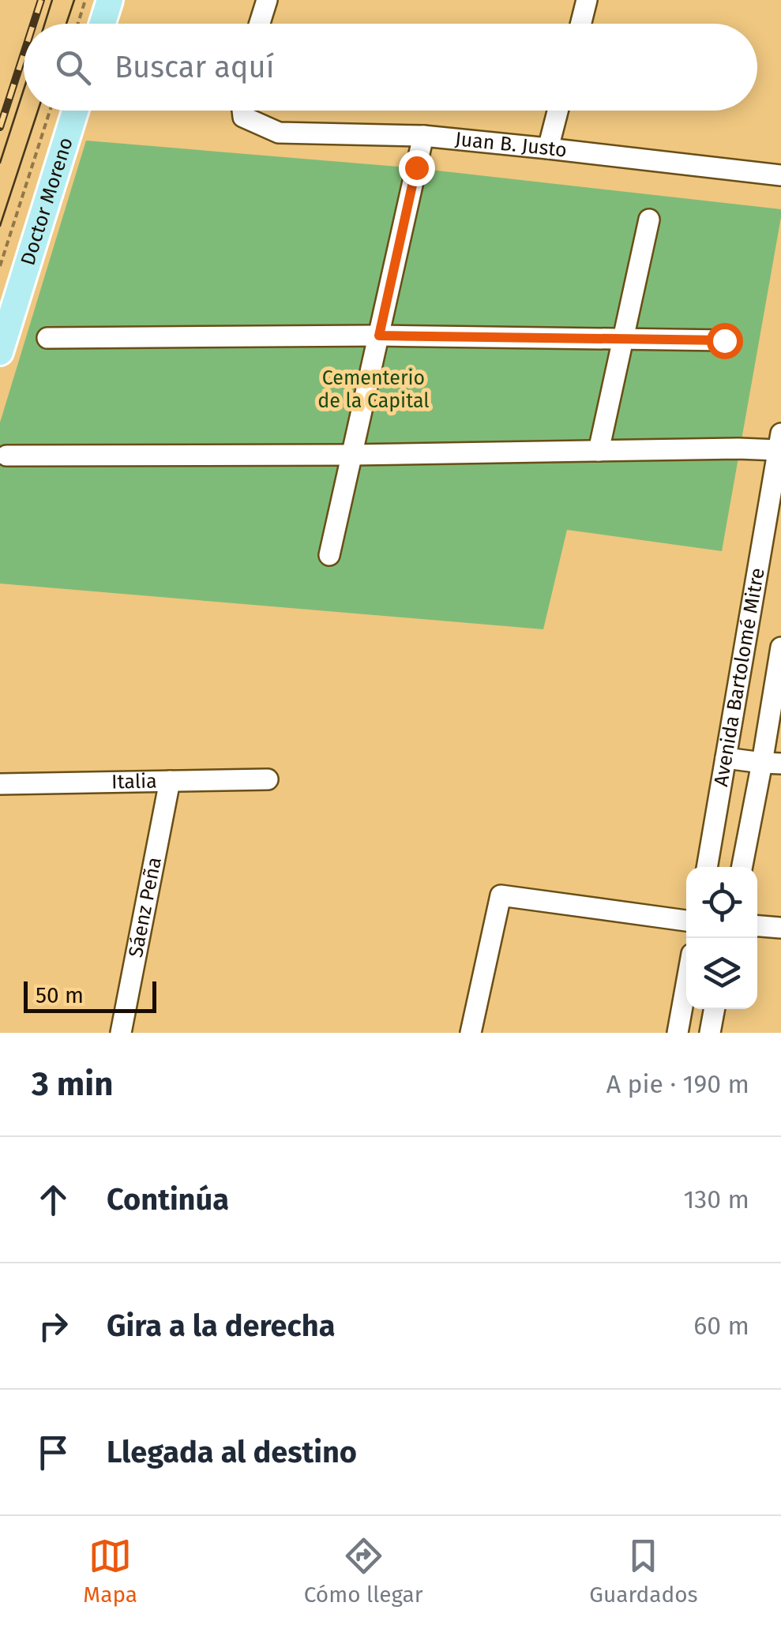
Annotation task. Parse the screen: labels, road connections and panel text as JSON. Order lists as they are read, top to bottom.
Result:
{
  "streets": {
    "main road": ["Doctor Moreno"],
    "street": [
      "Juan B. Justo",
      "Avenida Bartolomé Mitre",
      "Italia",
      "Sáenz Peña"
    ]
  },
  "crossings": [
    ["Italia", "Sáenz Peña"]
  ],
  "parks": ["Cementerio de la Capital"],
  "scale_bar": "50 m",
  "page": {
    "search": "Buscar aquí",
    "scale": "50 m",
    "heading": ["3 min", "A pie · 190 m"],
    "list": [
      ["Continúa", "130 m"],
      ["Gira a la derecha", "60 m"],
      "Llegada al destino"
    ],
    "nav": ["Mapa", "Cómo llegar", "Guardados"]
  }
}
